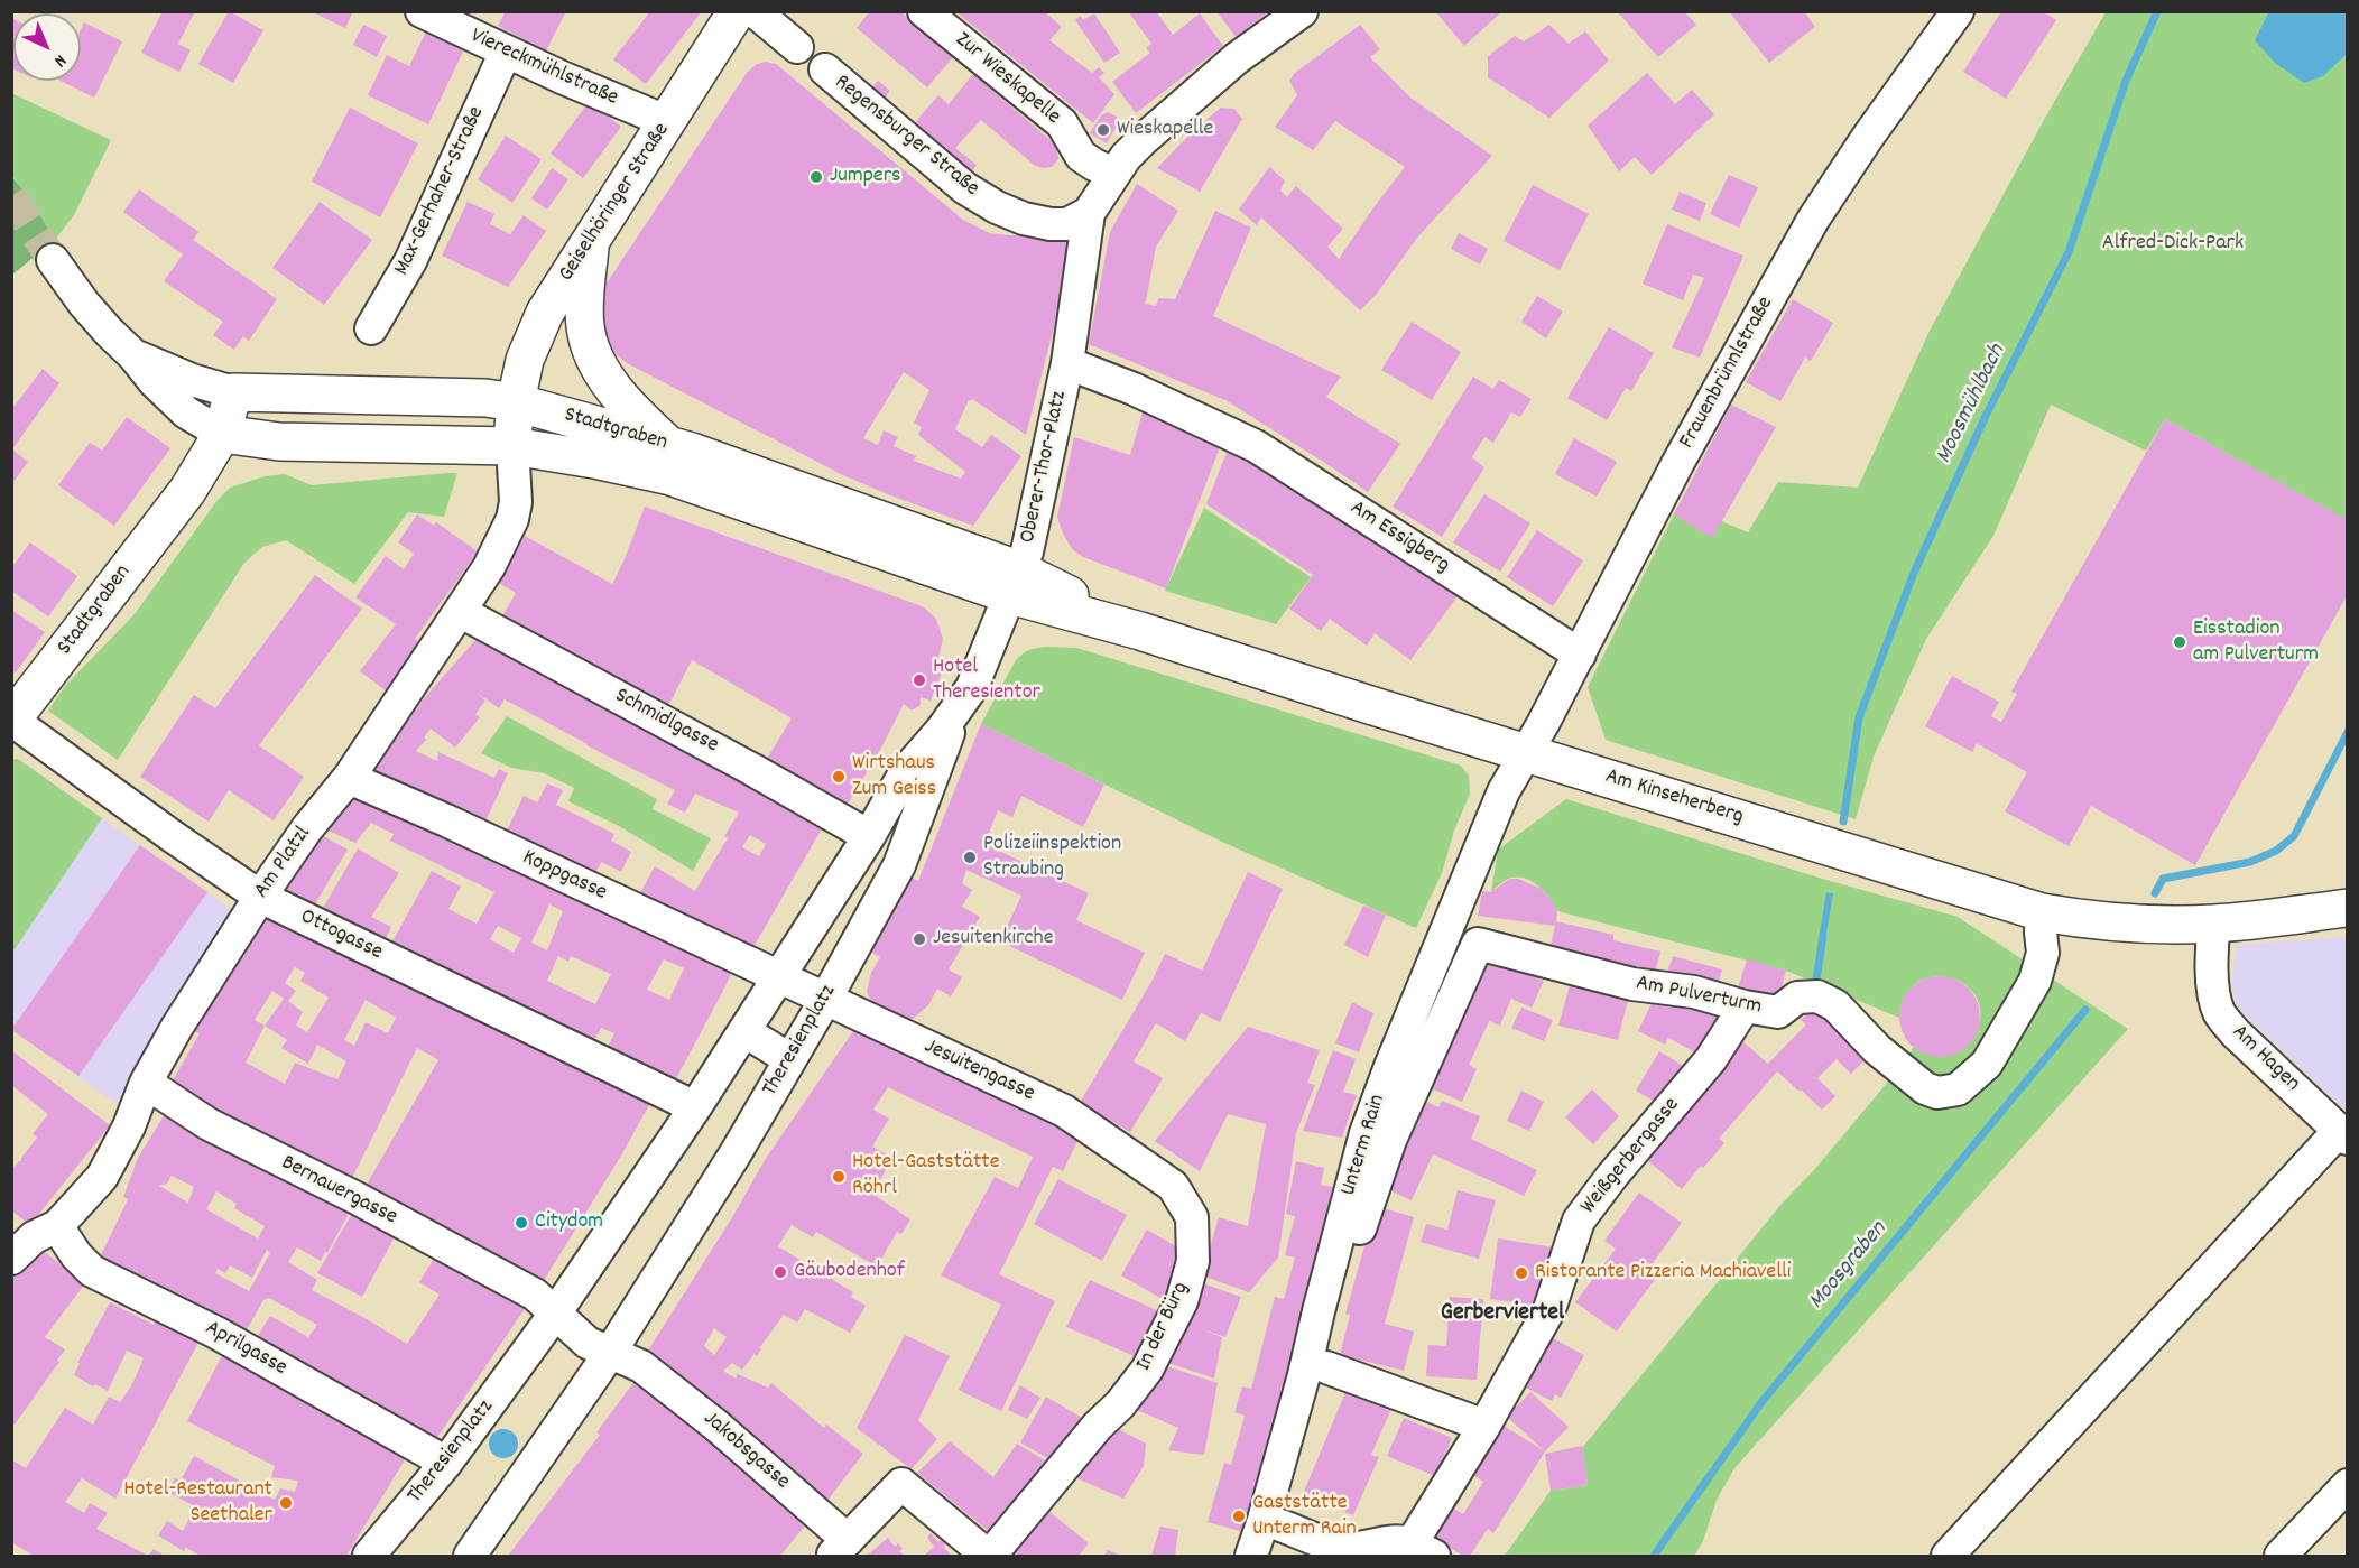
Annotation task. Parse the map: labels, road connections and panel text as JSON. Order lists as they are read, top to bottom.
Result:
{
  "streets": {
    "main road": ["Geiselhöringer Straße", "Stadtgraben", "Am Kinseherberg"],
    "street": [
      "Viereckmühlstraße",
      "Zur Wieskapelle",
      "Regensburger Straße",
      "Max-Gerhaher-Straße",
      "Frauenbrünnlstraße",
      "Oberer-Thor-Platz",
      "Am Essigberg",
      "Schmidlgasse",
      "Am Platzl",
      "Koppgasse",
      "Ottogasse",
      "Am Pulverturm",
      "Theresienplatz",
      "Am Hagen",
      "Jesuitengasse",
      "Unterm Rain",
      "Weißgerbergasse",
      "Bernauergasse",
      "In der Bürg",
      "Aprilgasse",
      "Jakobsgasse"
    ]
  },
  "crossings": [
    ["Viereckmühlstraße", "Max-Gerhaher-Straße"],
    ["Viereckmühlstraße", "Geiselhöringer Straße"],
    ["Regensburger Straße", "Oberer-Thor-Platz"],
    ["Geiselhöringer Straße", "Stadtgraben"],
    ["Geiselhöringer Straße", "Am Platzl"],
    ["Frauenbrünnlstraße", "Am Essigberg"],
    ["Frauenbrünnlstraße", "Am Kinseherberg"],
    ["Frauenbrünnlstraße", "Unterm Rain"],
    ["Stadtgraben", "Oberer-Thor-Platz"],
    ["Stadtgraben", "Am Kinseherberg"],
    ["Stadtgraben", "Am Platzl"],
    ["Stadtgraben", "Ottogasse"],
    ["Stadtgraben", "Theresienplatz"],
    ["Oberer-Thor-Platz", "Am Essigberg"],
    ["Oberer-Thor-Platz", "Am Kinseherberg"],
    ["Oberer-Thor-Platz", "Theresienplatz"],
    ["Schmidlgasse", "Am Platzl"],
    ["Schmidlgasse", "Theresienplatz"],
    ["Am Kinseherberg", "Am Pulverturm"],
    ["Am Kinseherberg", "Theresienplatz"],
    ["Am Kinseherberg", "Am Hagen"],
    ["Am Kinseherberg", "Unterm Rain"],
    ["Am Platzl", "Koppgasse"],
    ["Am Platzl", "Ottogasse"],
    ["Am Platzl", "Bernauergasse"],
    ["Am Platzl", "Aprilgasse"],
    ["Koppgasse", "Theresienplatz"],
    ["Koppgasse", "Jesuitengasse"],
    ["Ottogasse", "Theresienplatz"],
    ["Am Pulverturm", "Unterm Rain"],
    ["Am Pulverturm", "Weißgerbergasse"],
    ["Theresienplatz", "Jesuitengasse"],
    ["Theresienplatz", "Bernauergasse"],
    ["Theresienplatz", "Aprilgasse"],
    ["Theresienplatz", "Jakobsgasse"],
    ["Jesuitengasse", "In der Bürg"],
    ["Unterm Rain", "Weißgerbergasse"]
  ],
  "districts": ["Gerberviertel"],
  "water": ["Moosmühlbach", "Moosgraben"],
  "parks": ["Alfred-Dick-Park"],
  "places": [
    "Wieskapelle",
    "Jumpers",
    "Eisstadion am Pulverturm",
    "Hotel Theresientor",
    "Wirtshaus Zum Geiss",
    "Polizeiinspektion Straubing",
    "Jesuitenkirche",
    "Hotel-Gaststätte Röhrl",
    "Citydom",
    "Gäubodenhof",
    "Ristorante Pizzeria Machiavelli",
    "Hotel-Restaurant Seethaler",
    "Gaststätte Unterm Rain"
  ],
  "north": "bottom right"
}
